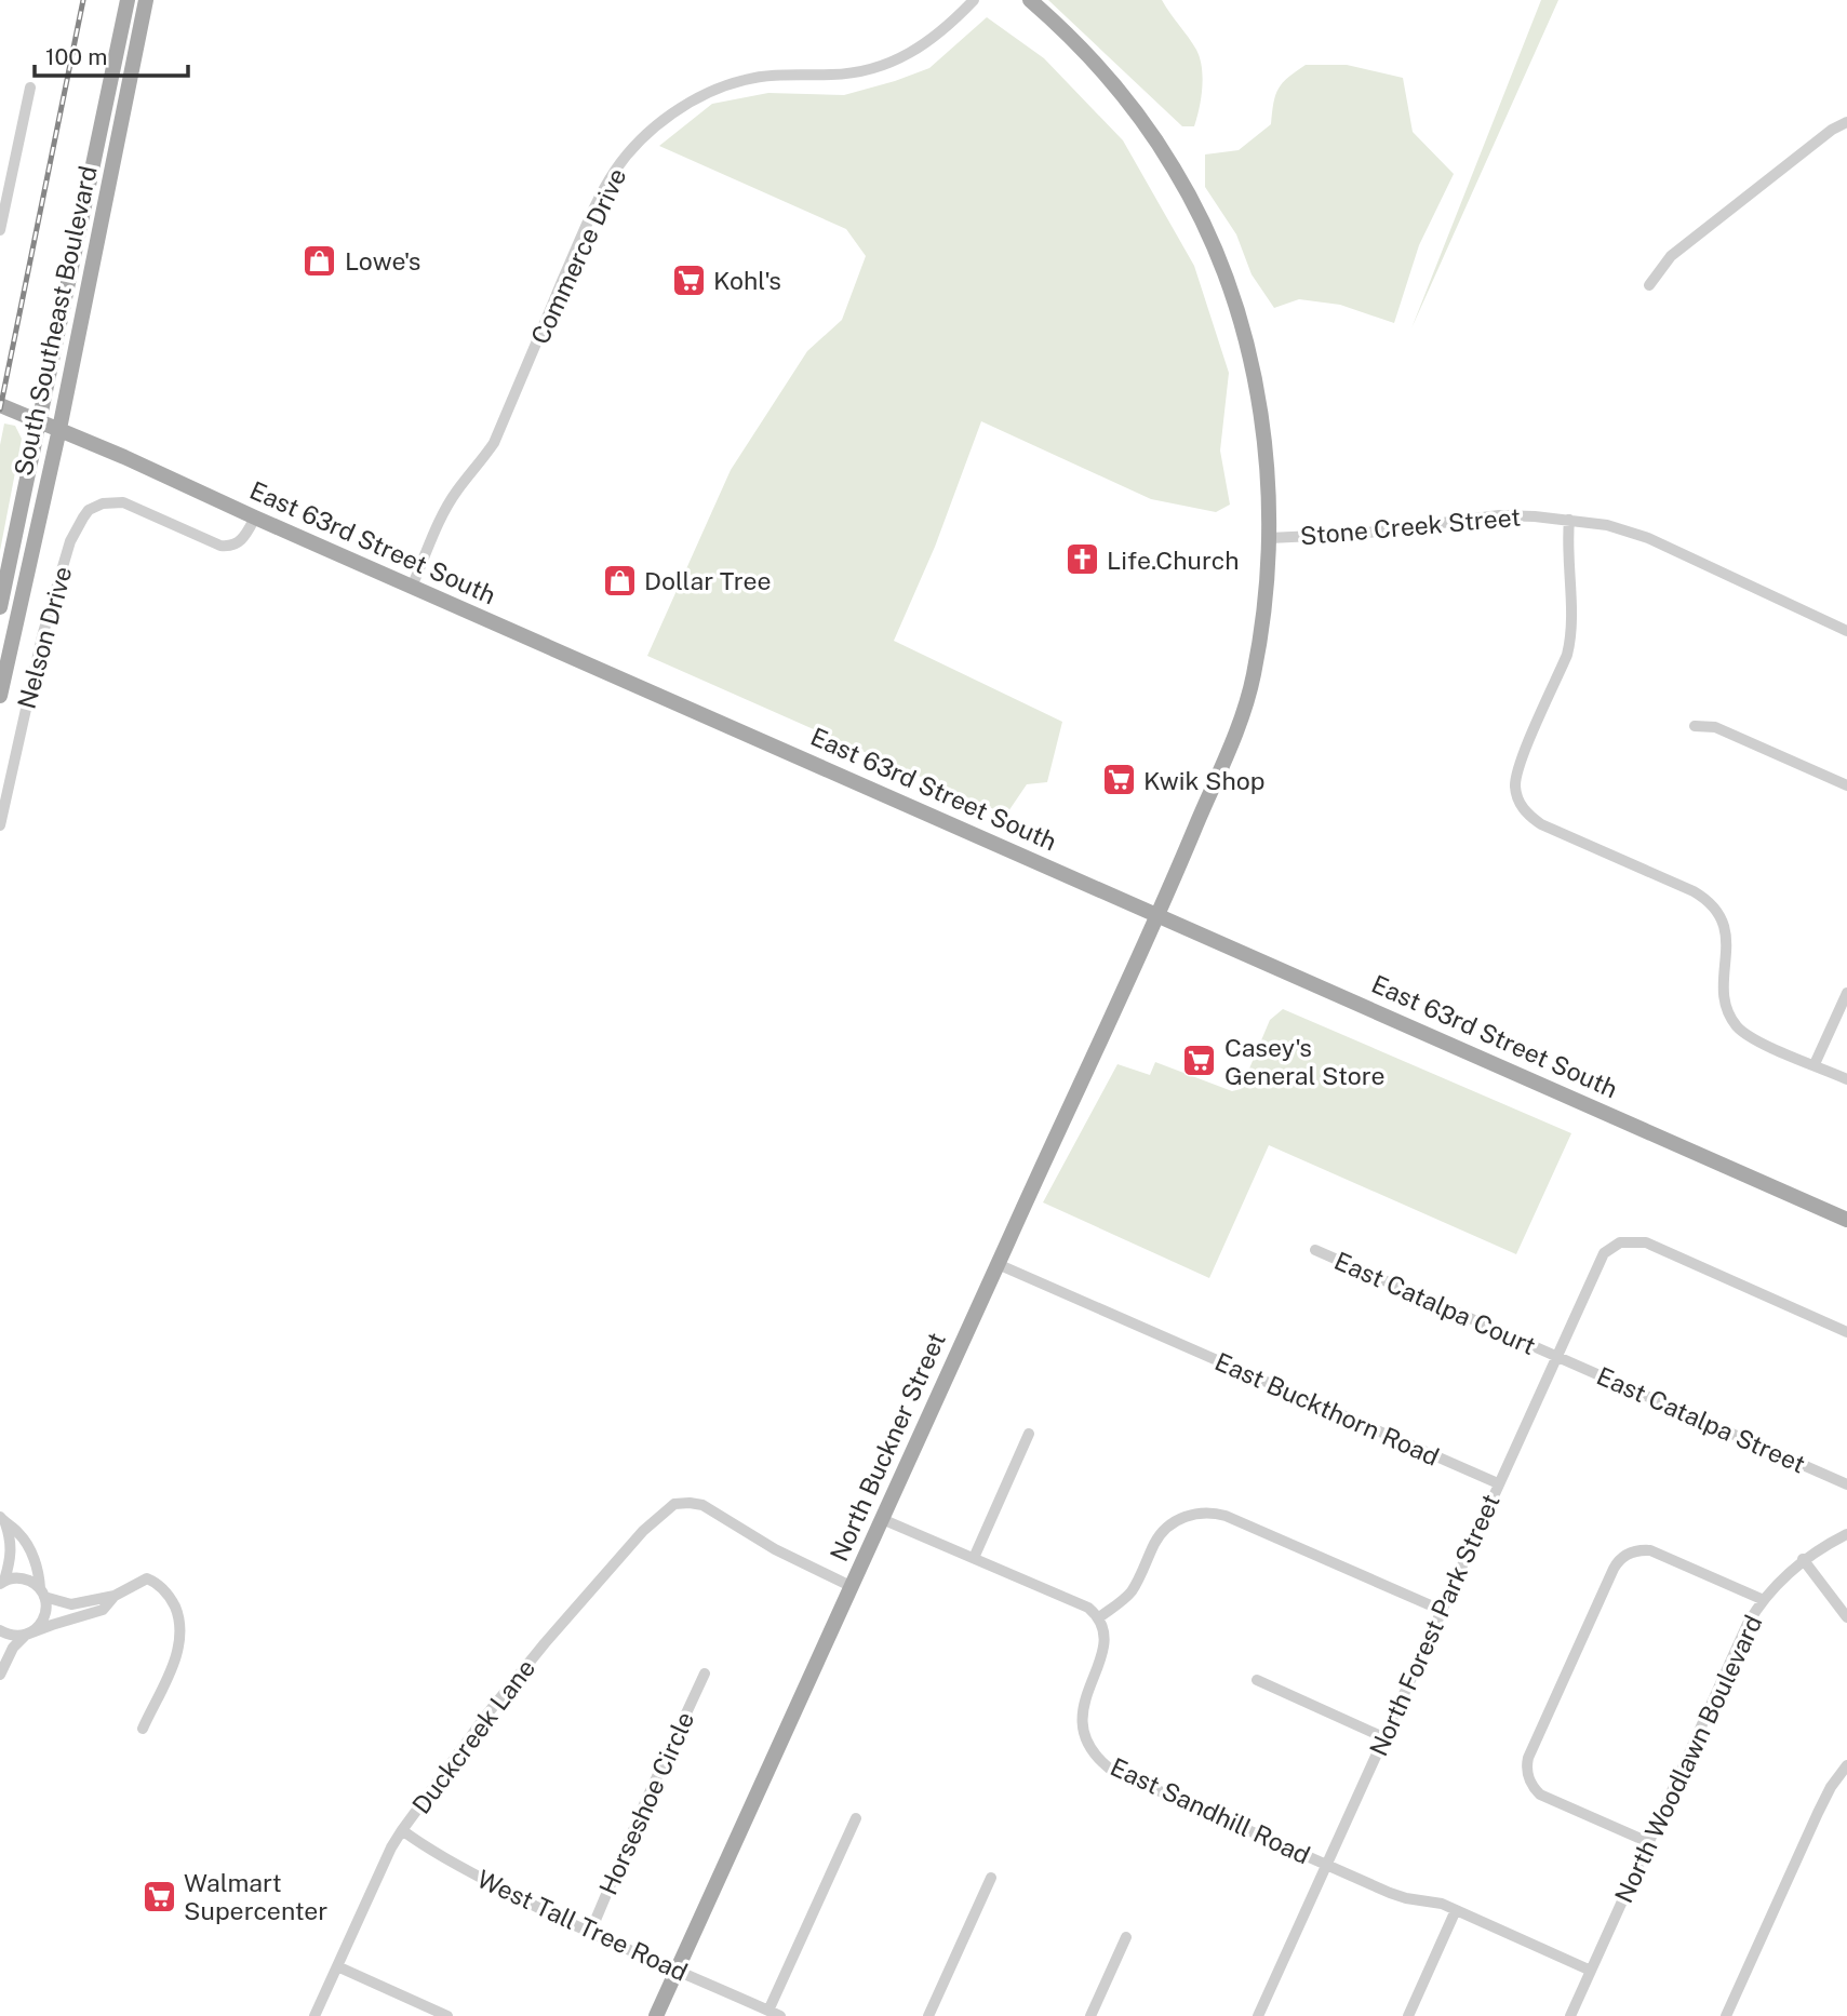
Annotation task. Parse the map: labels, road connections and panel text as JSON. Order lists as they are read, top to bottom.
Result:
{
  "streets": {
    "main road": ["South Southeast Boulevard", "East 63rd Street South", "North Buckner Street"],
    "street": [
      "Commerce Drive",
      "Stone Creek Street",
      "Nelson Drive",
      "East Catalpa Court",
      "East Buckthorn Road",
      "East Catalpa Street",
      "North Forest Park Street",
      "Duckcreek Lane",
      "North Woodlawn Boulevard",
      "Horseshoe Circle",
      "East Sandhill Road",
      "West Tall Tree Road"
    ]
  },
  "crossings": [
    ["Commerce Drive", "East 63rd Street South"],
    ["South Southeast Boulevard", "East 63rd Street South"],
    ["Stone Creek Street", "North Buckner Street"],
    ["East 63rd Street South", "Nelson Drive"],
    ["East 63rd Street South", "North Buckner Street"],
    ["East Catalpa Court", "East Catalpa Street"],
    ["East Catalpa Court", "North Forest Park Street"],
    ["East Buckthorn Road", "North Buckner Street"],
    ["East Buckthorn Road", "North Forest Park Street"],
    ["East Catalpa Street", "North Forest Park Street"],
    ["North Buckner Street", "Duckcreek Lane"],
    ["North Buckner Street", "West Tall Tree Road"],
    ["North Forest Park Street", "East Sandhill Road"],
    ["Duckcreek Lane", "West Tall Tree Road"],
    ["North Woodlawn Boulevard", "East Sandhill Road"],
    ["Horseshoe Circle", "West Tall Tree Road"]
  ],
  "places": {
    "shop": ["Lowe's", "Dollar Tree"],
    "supermarket": [
      "Kohl's",
      "Kwik Shop",
      "Casey's General Store",
      "Walmart Supercenter"
    ],
    "church": ["Life.Church"]
  },
  "scale_bar": "100 m"
}
